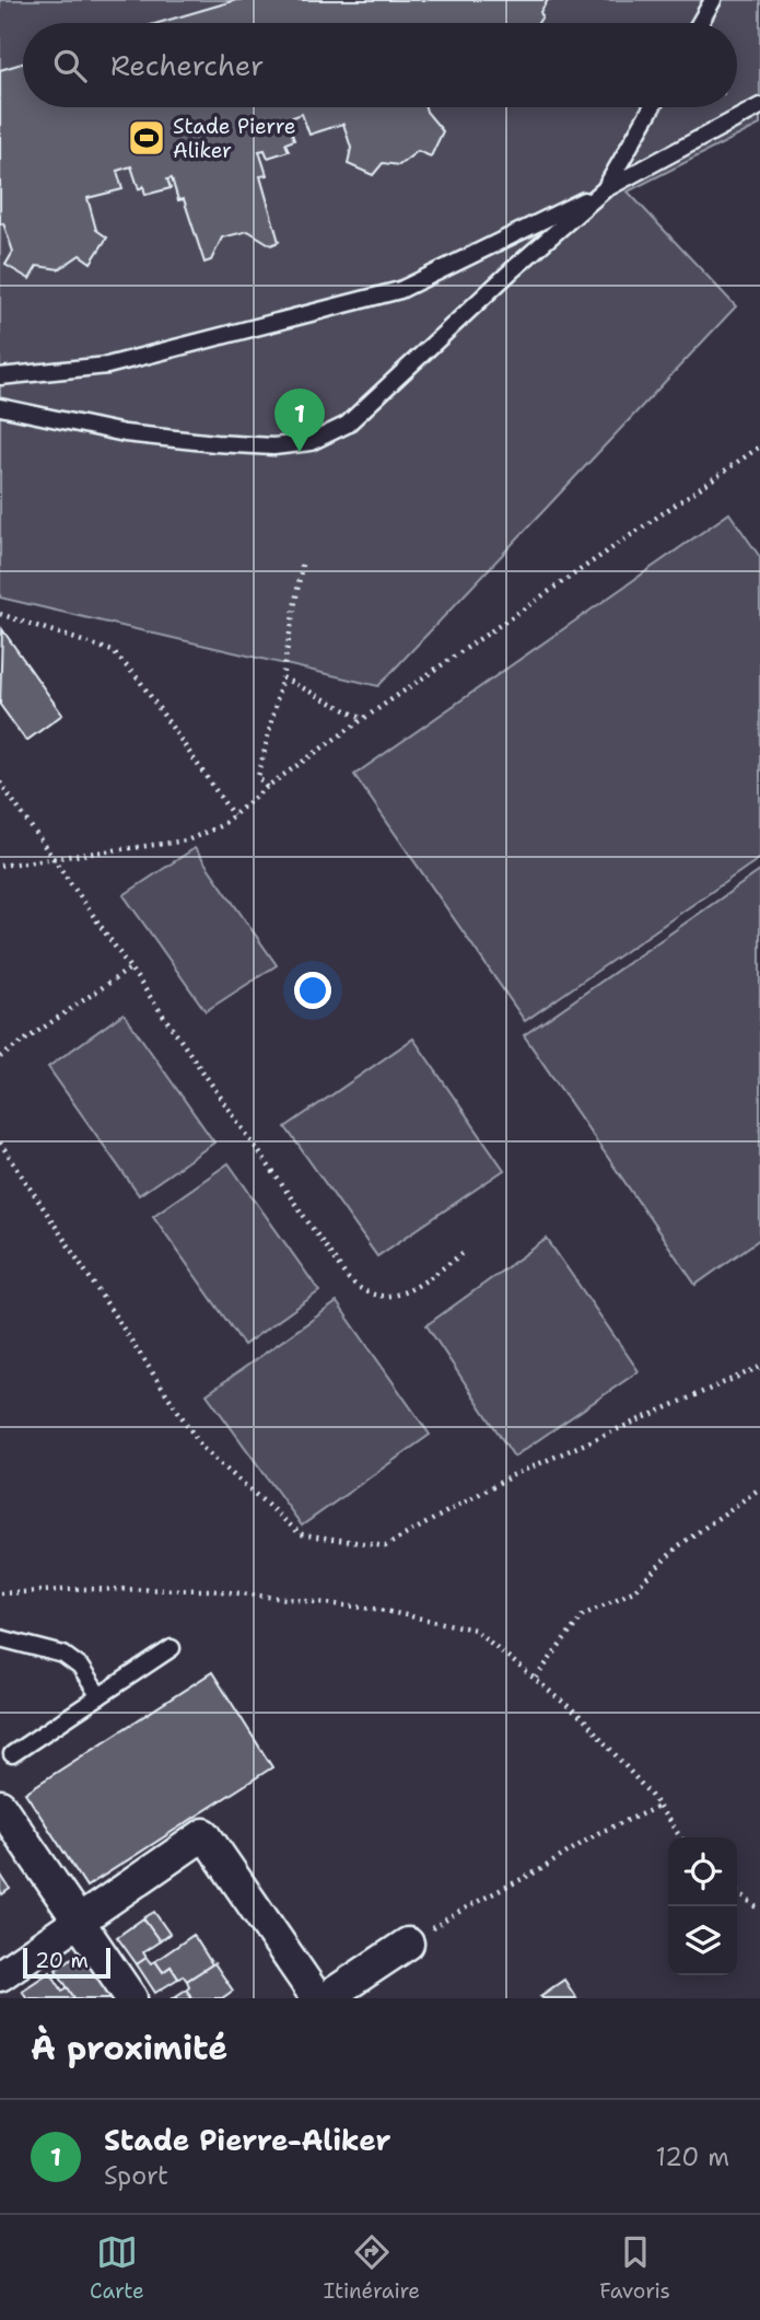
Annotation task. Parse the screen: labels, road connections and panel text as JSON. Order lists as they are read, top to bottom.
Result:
{
  "places": {
    "sports": ["Stade Pierre Aliker"]
  },
  "scale_bar": "20 m",
  "page": {
    "search": "Rechercher",
    "pins": "1",
    "scale": "20 m",
    "heading": "À proximité",
    "list": [
      {
        "mark": "1",
        "name": "Stade Pierre-Aliker",
        "note": "Sport",
        "value": "120 m"
      }
    ],
    "nav": ["Carte", "Itinéraire", "Favoris"]
  }
}
